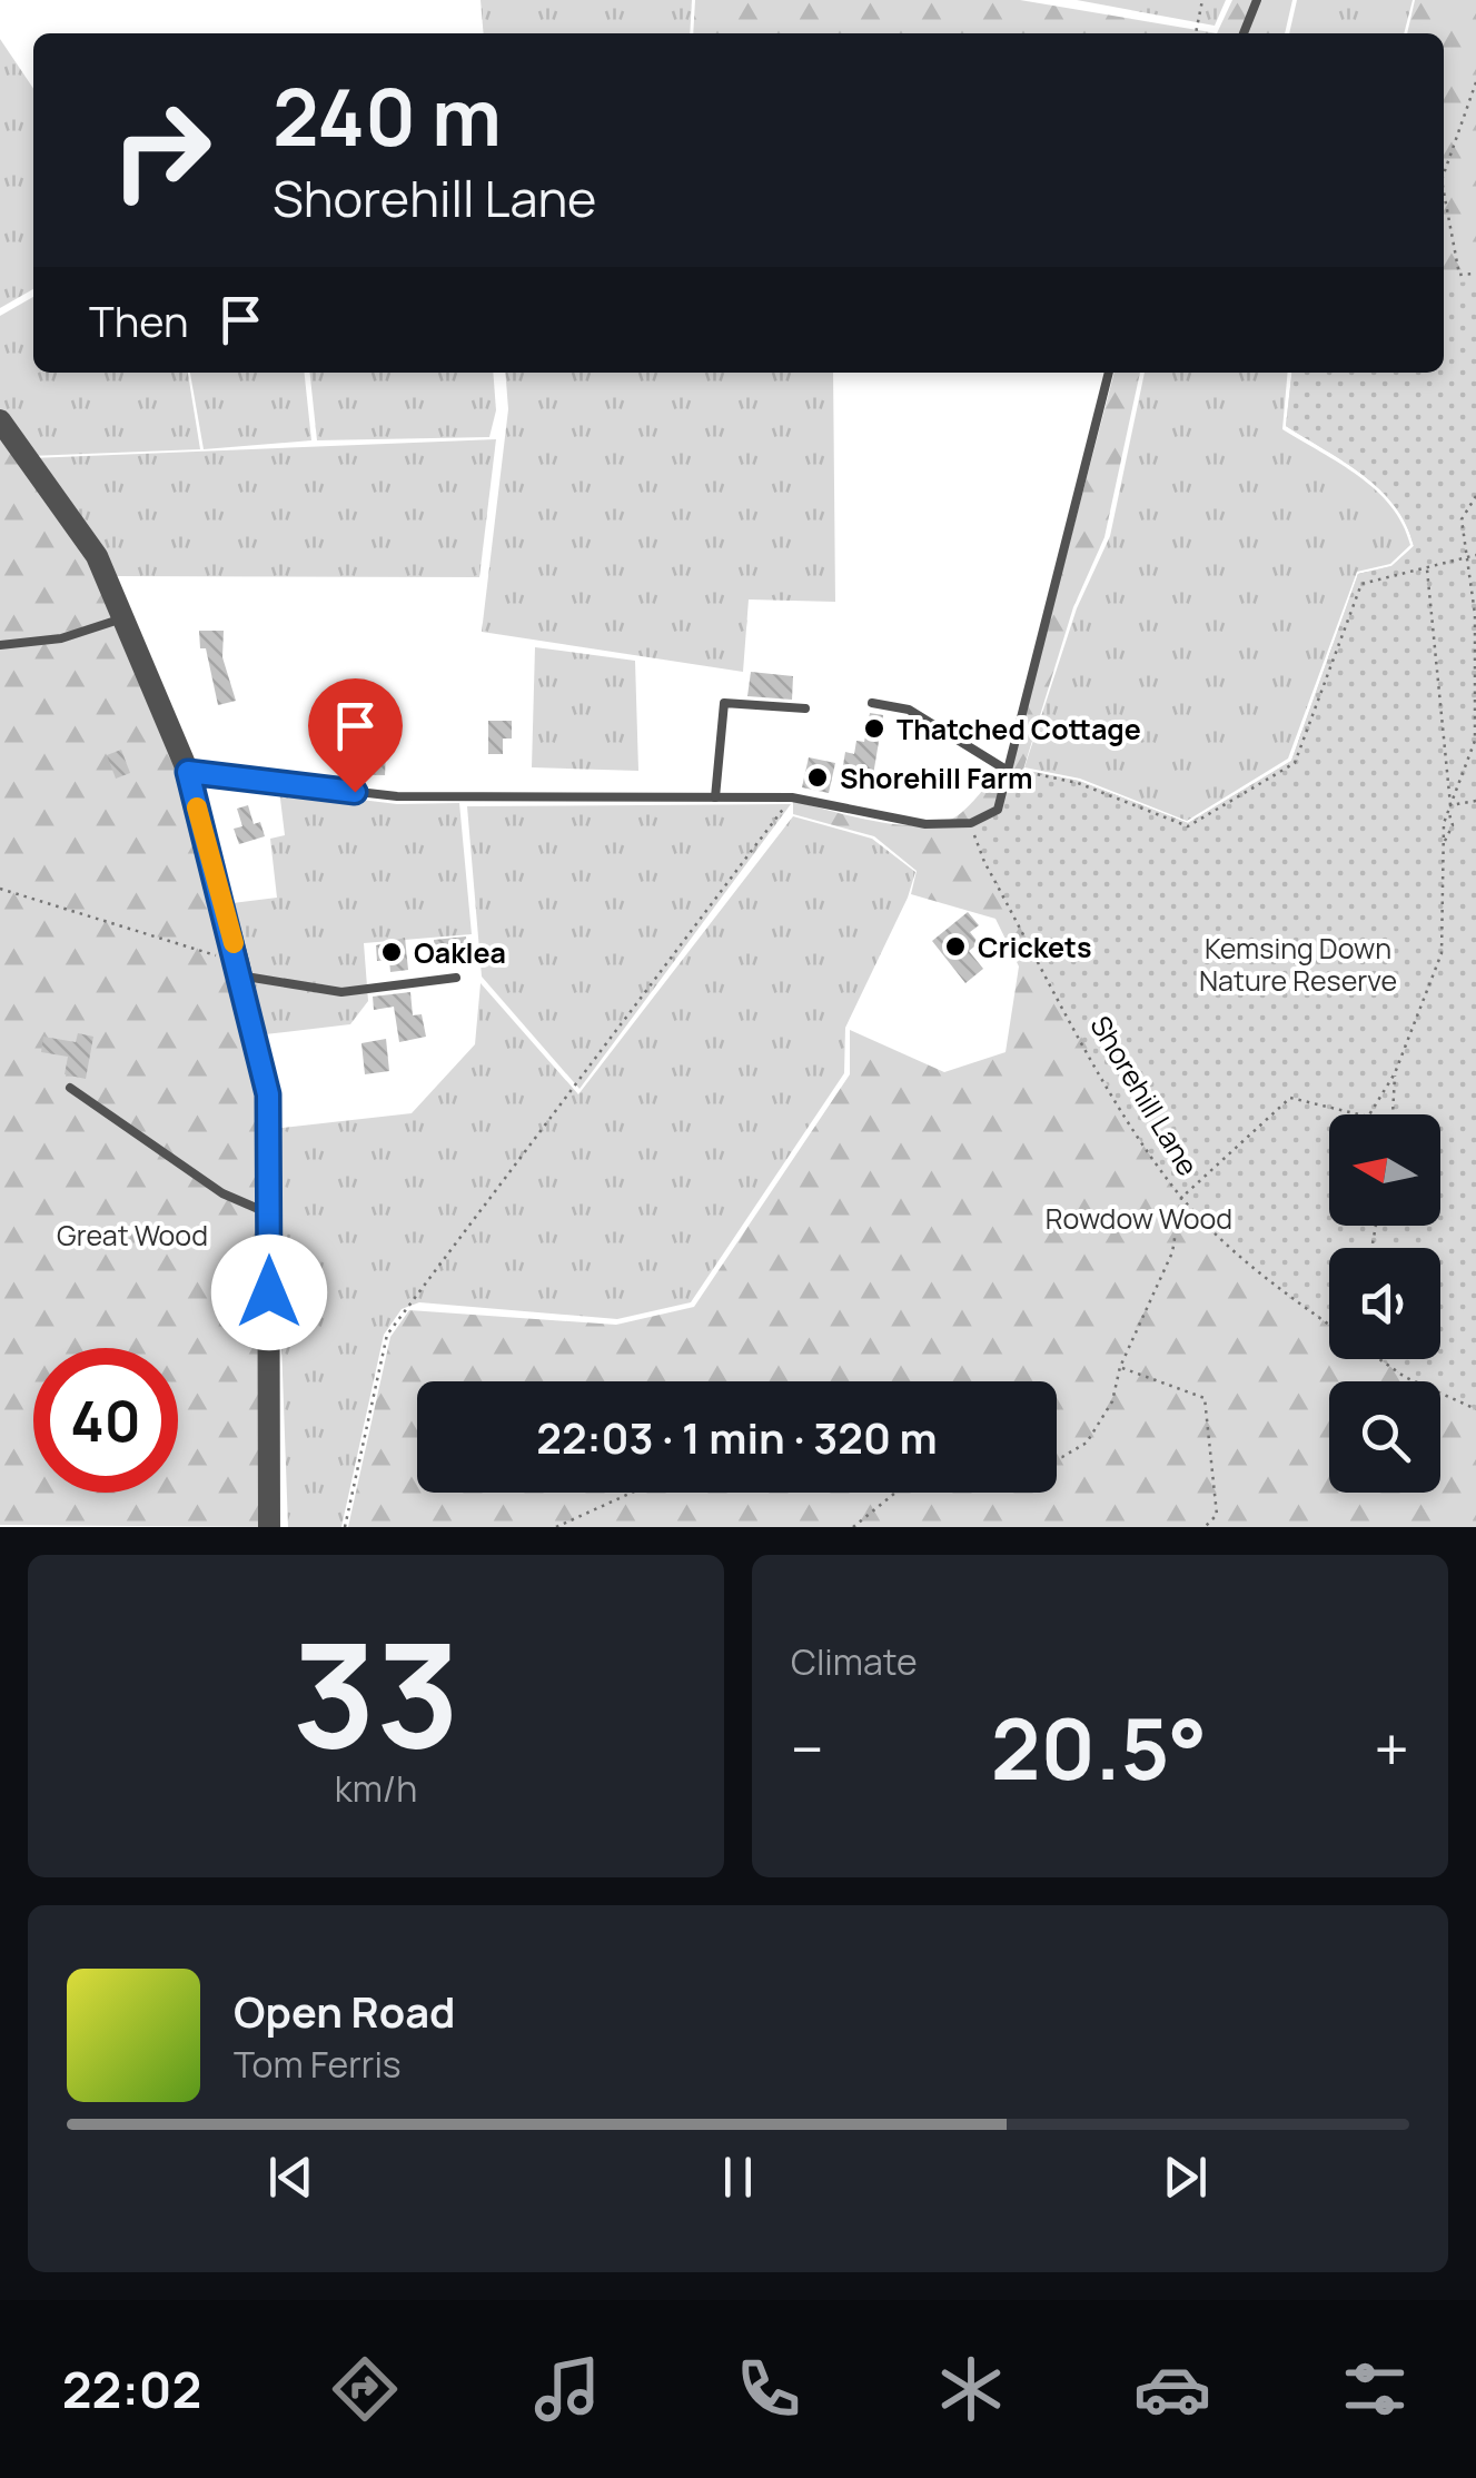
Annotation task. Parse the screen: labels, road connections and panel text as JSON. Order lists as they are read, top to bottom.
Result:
{
  "streets": {
    "path": ["Shorehill Lane"]
  },
  "parks": ["Kemsing Down Nature Reserve", "Rowdow Wood", "Great Wood"],
  "places": [
    "Thatched Cottage",
    "Shorehill Farm",
    "Crickets",
    "Oaklea"
  ],
  "north": "left",
  "page": {
    "turn": ["240 m", "Shorehill Lane"],
    "then": "Then",
    "limit": "40",
    "trip": "22:03 · 1 min · 320 m",
    "tile": [
      ["33", "km/h"],
      "Climate"
    ],
    "heat": ["−", "20.5°", "+"],
    "song": ["Open Road", "Tom Ferris"],
    "tabs": "22:02"
  }
}
